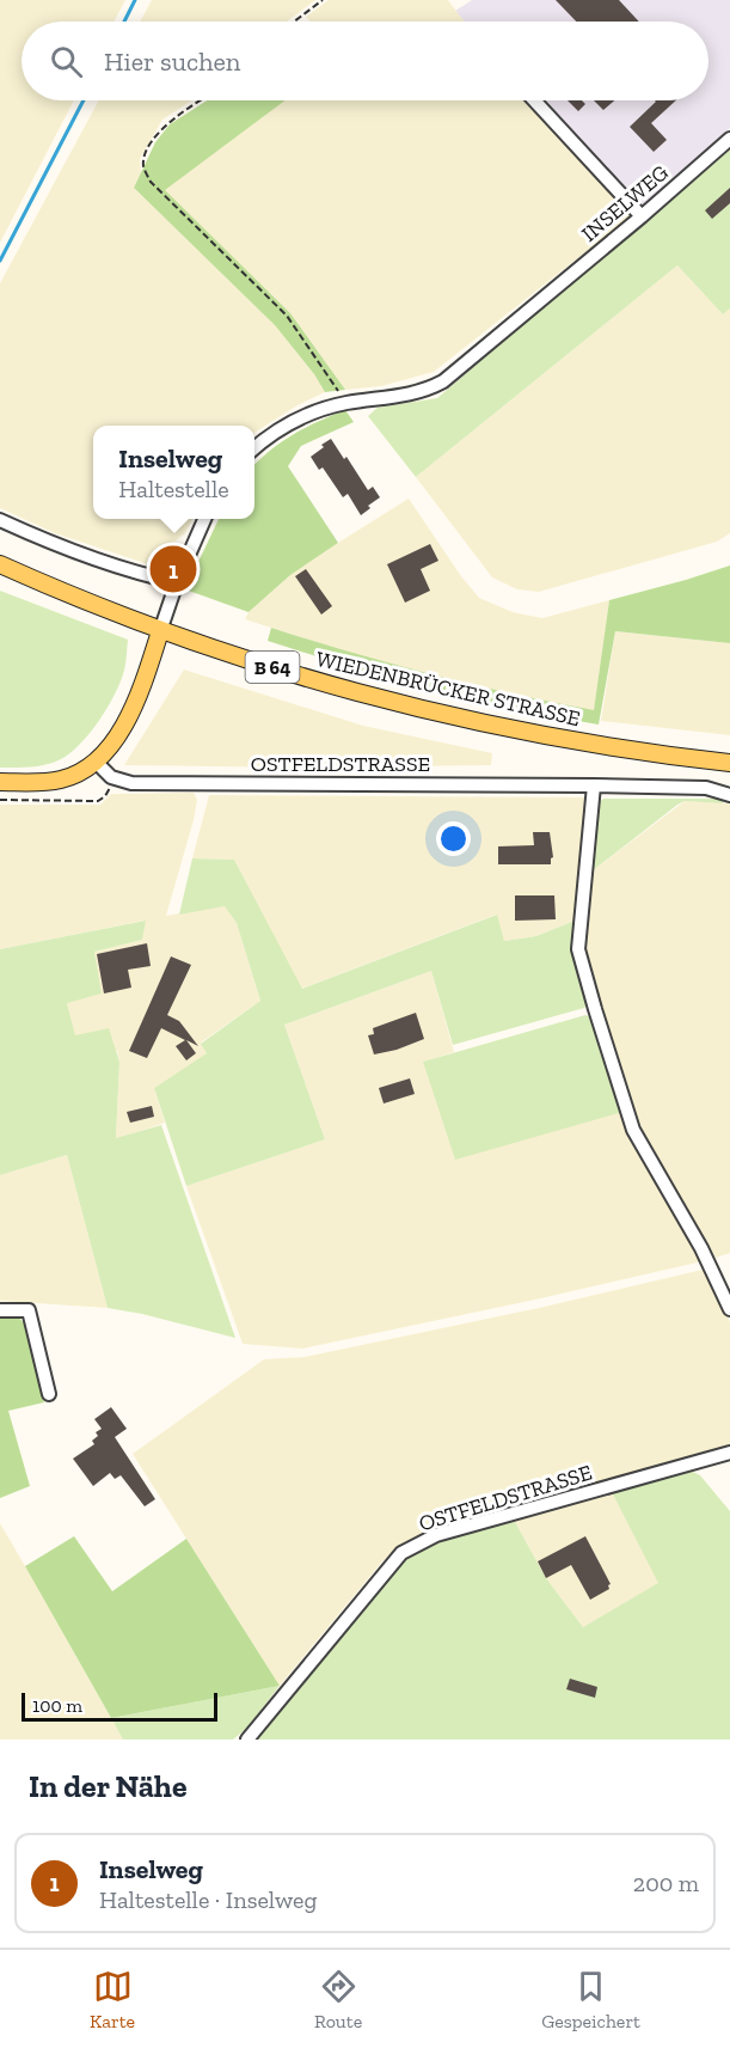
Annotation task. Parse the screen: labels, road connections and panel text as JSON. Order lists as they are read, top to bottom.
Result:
{
  "streets": {
    "main road": ["B 64", "WIEDENBRÜCKER STRASSE"],
    "street": ["INSELWEG", "OSTFELDSTRASSE"]
  },
  "scale_bar": "100 m",
  "page": {
    "search": "Hier suchen",
    "popup": ["Inselweg", "Haltestelle"],
    "pins": "1",
    "scale": "100 m",
    "heading": "In der Nähe",
    "list": [
      {
        "mark": "1",
        "name": "Inselweg",
        "note": "Haltestelle · Inselweg",
        "value": "200 m"
      }
    ],
    "nav": ["Karte", "Route", "Gespeichert"]
  }
}
